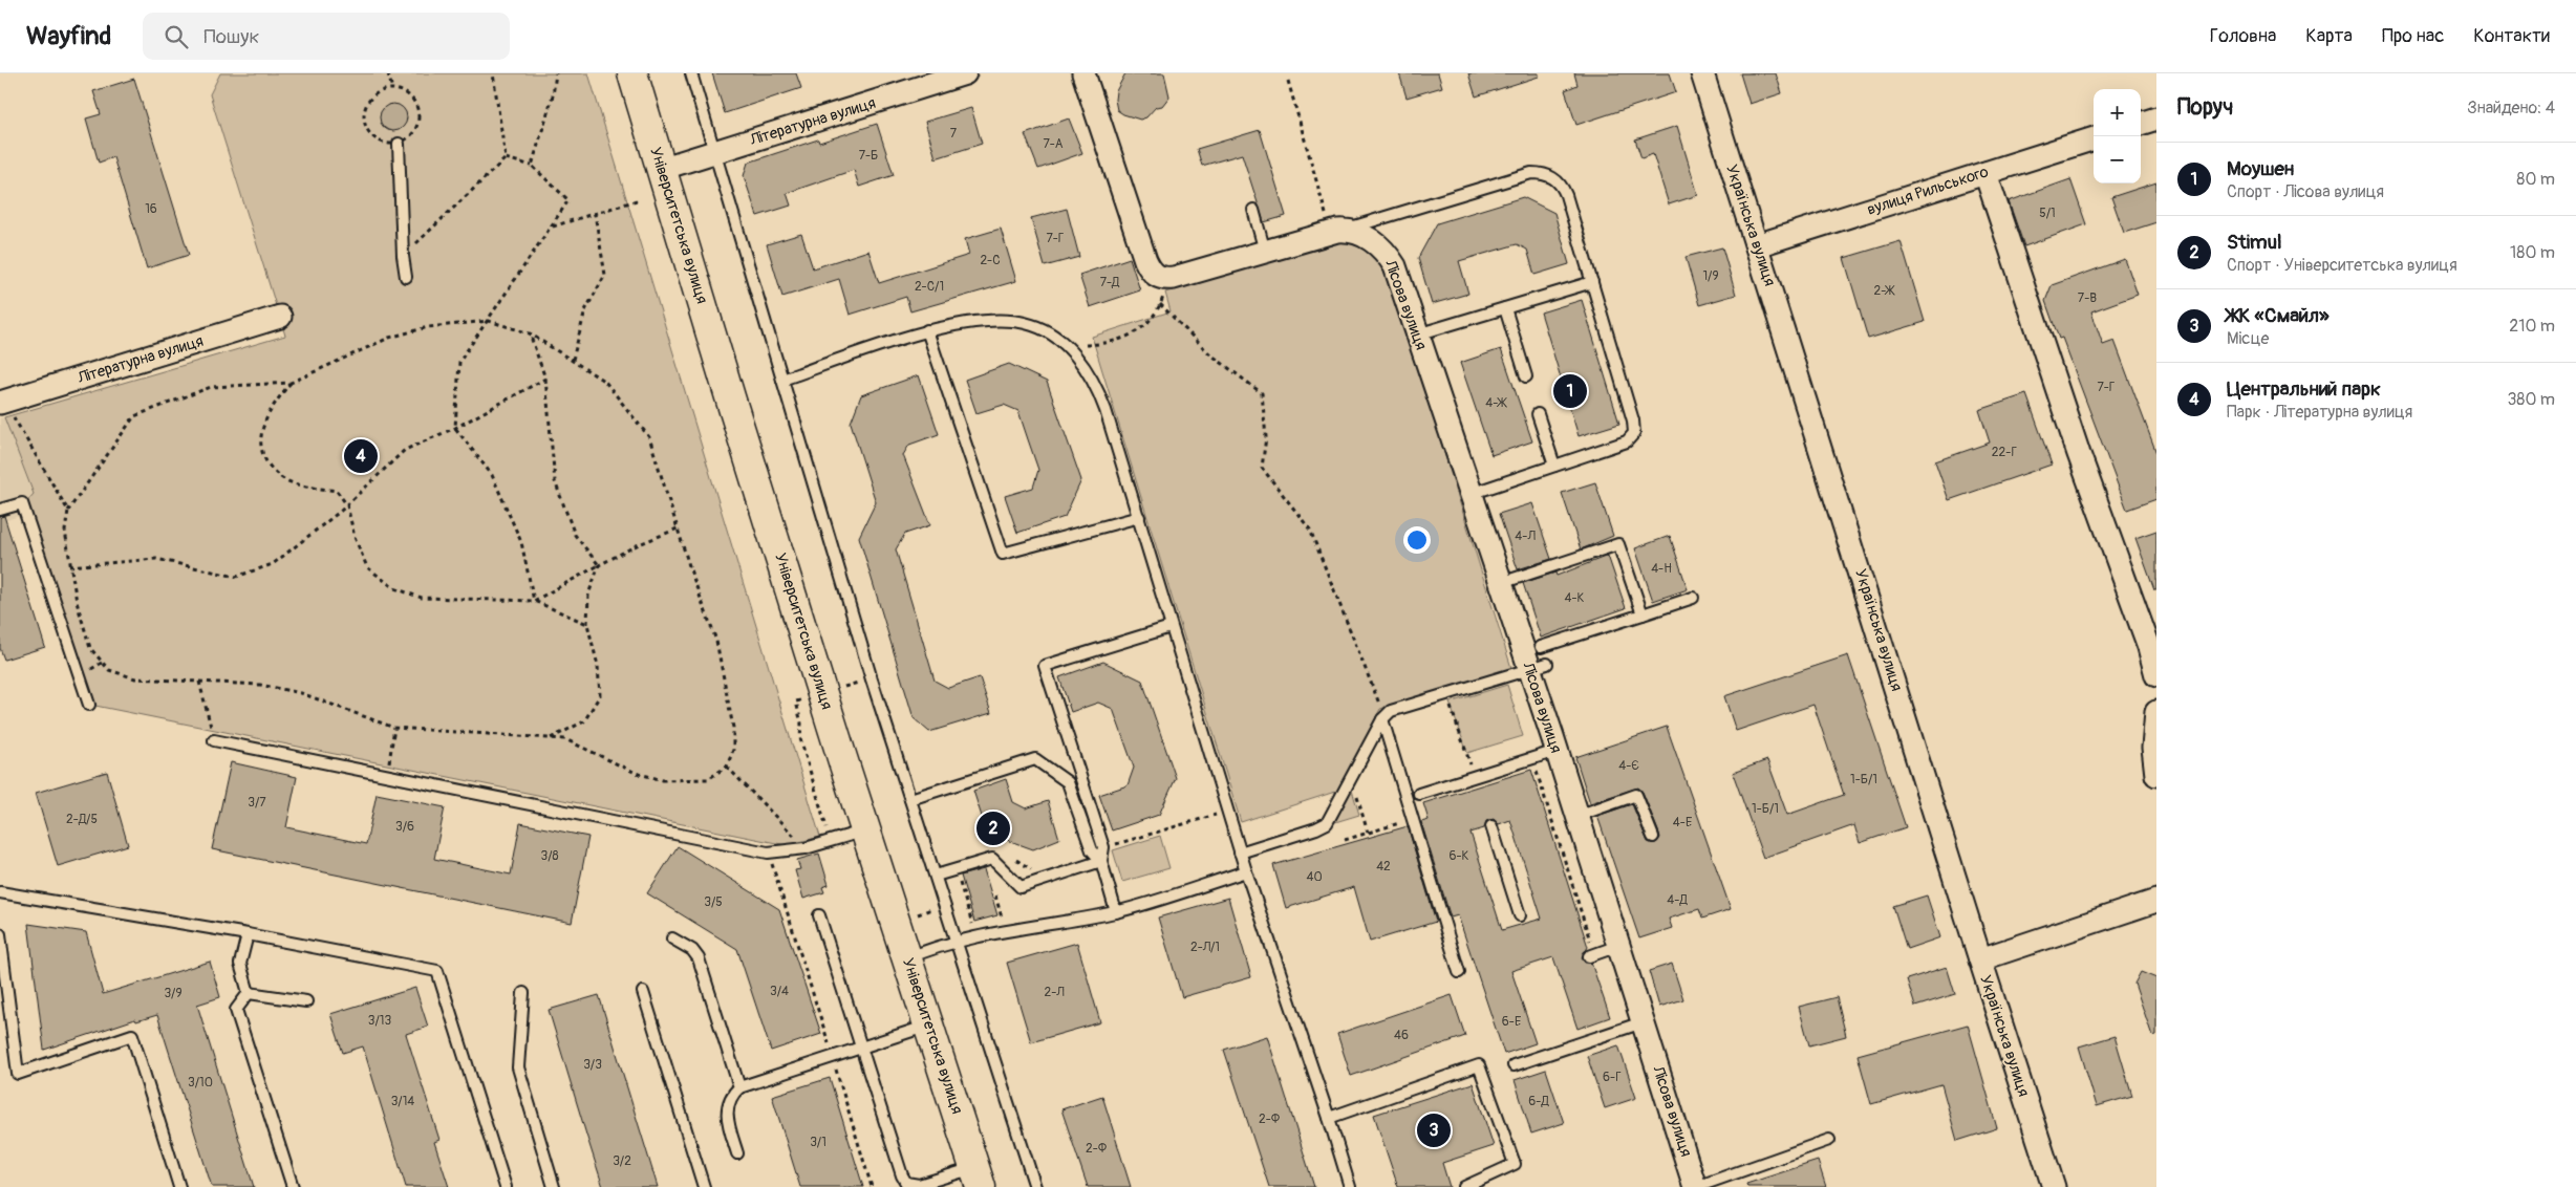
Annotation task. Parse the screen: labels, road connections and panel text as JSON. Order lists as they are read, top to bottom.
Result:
{
  "streets": {
    "main road": ["Університетська вулиця"],
    "street": [
      "Літературна вулиця",
      "вулиця Рильського",
      "Українська вулиця",
      "Лісова вулиця"
    ]
  },
  "crossings": [
    ["Літературна вулиця", "Університетська вулиця"],
    ["вулиця Рильського", "Українська вулиця"]
  ],
  "house_numbers": [
    "7",
    "7-А",
    "7-Б",
    "16",
    "5/1",
    "7-Г",
    "2-С",
    "1/9",
    "7-Д",
    "2-С/1",
    "2-Ж",
    "7-В",
    "7-Г",
    "4-Ж",
    "22-Г",
    "4-Л",
    "4-Н",
    "4-К",
    "4-Є",
    "1-Б/1",
    "3/7",
    "1-Б/1",
    "2-Д/5",
    "4-Е",
    "3/6",
    "3/8",
    "6-К",
    "42",
    "40",
    "4-Д",
    "3/5",
    "2-Л/1",
    "3/4",
    "2-Л",
    "3/9",
    "3/13",
    "6-Е",
    "46",
    "3/3",
    "6-Г",
    "3/10",
    "3/14",
    "6-Д",
    "2-Ф",
    "3/1",
    "2-Ф",
    "3/2"
  ],
  "page": {
    "header": "Wayfind",
    "search": "Пошук",
    "nav": [
      "Головна",
      "Карта",
      "Про нас",
      "Контакти"
    ],
    "heading": ["Поруч", "Знайдено: 4"],
    "map_buttons": ["+", "−"],
    "list": [
      {
        "mark": "1",
        "name": "Моушен",
        "note": "Спорт · Лісова вулиця",
        "value": "80 m"
      },
      {
        "mark": "2",
        "name": "Stimul",
        "note": "Спорт · Університетська вулиця",
        "value": "180 m"
      },
      {
        "mark": "3",
        "name": "ЖК «Смайл»",
        "note": "Місце",
        "value": "210 m"
      },
      {
        "mark": "4",
        "name": "Центральний парк",
        "note": "Парк · Літературна вулиця",
        "value": "380 m"
      }
    ],
    "pins": [
      "1",
      "4",
      "2",
      "3"
    ]
  }
}
